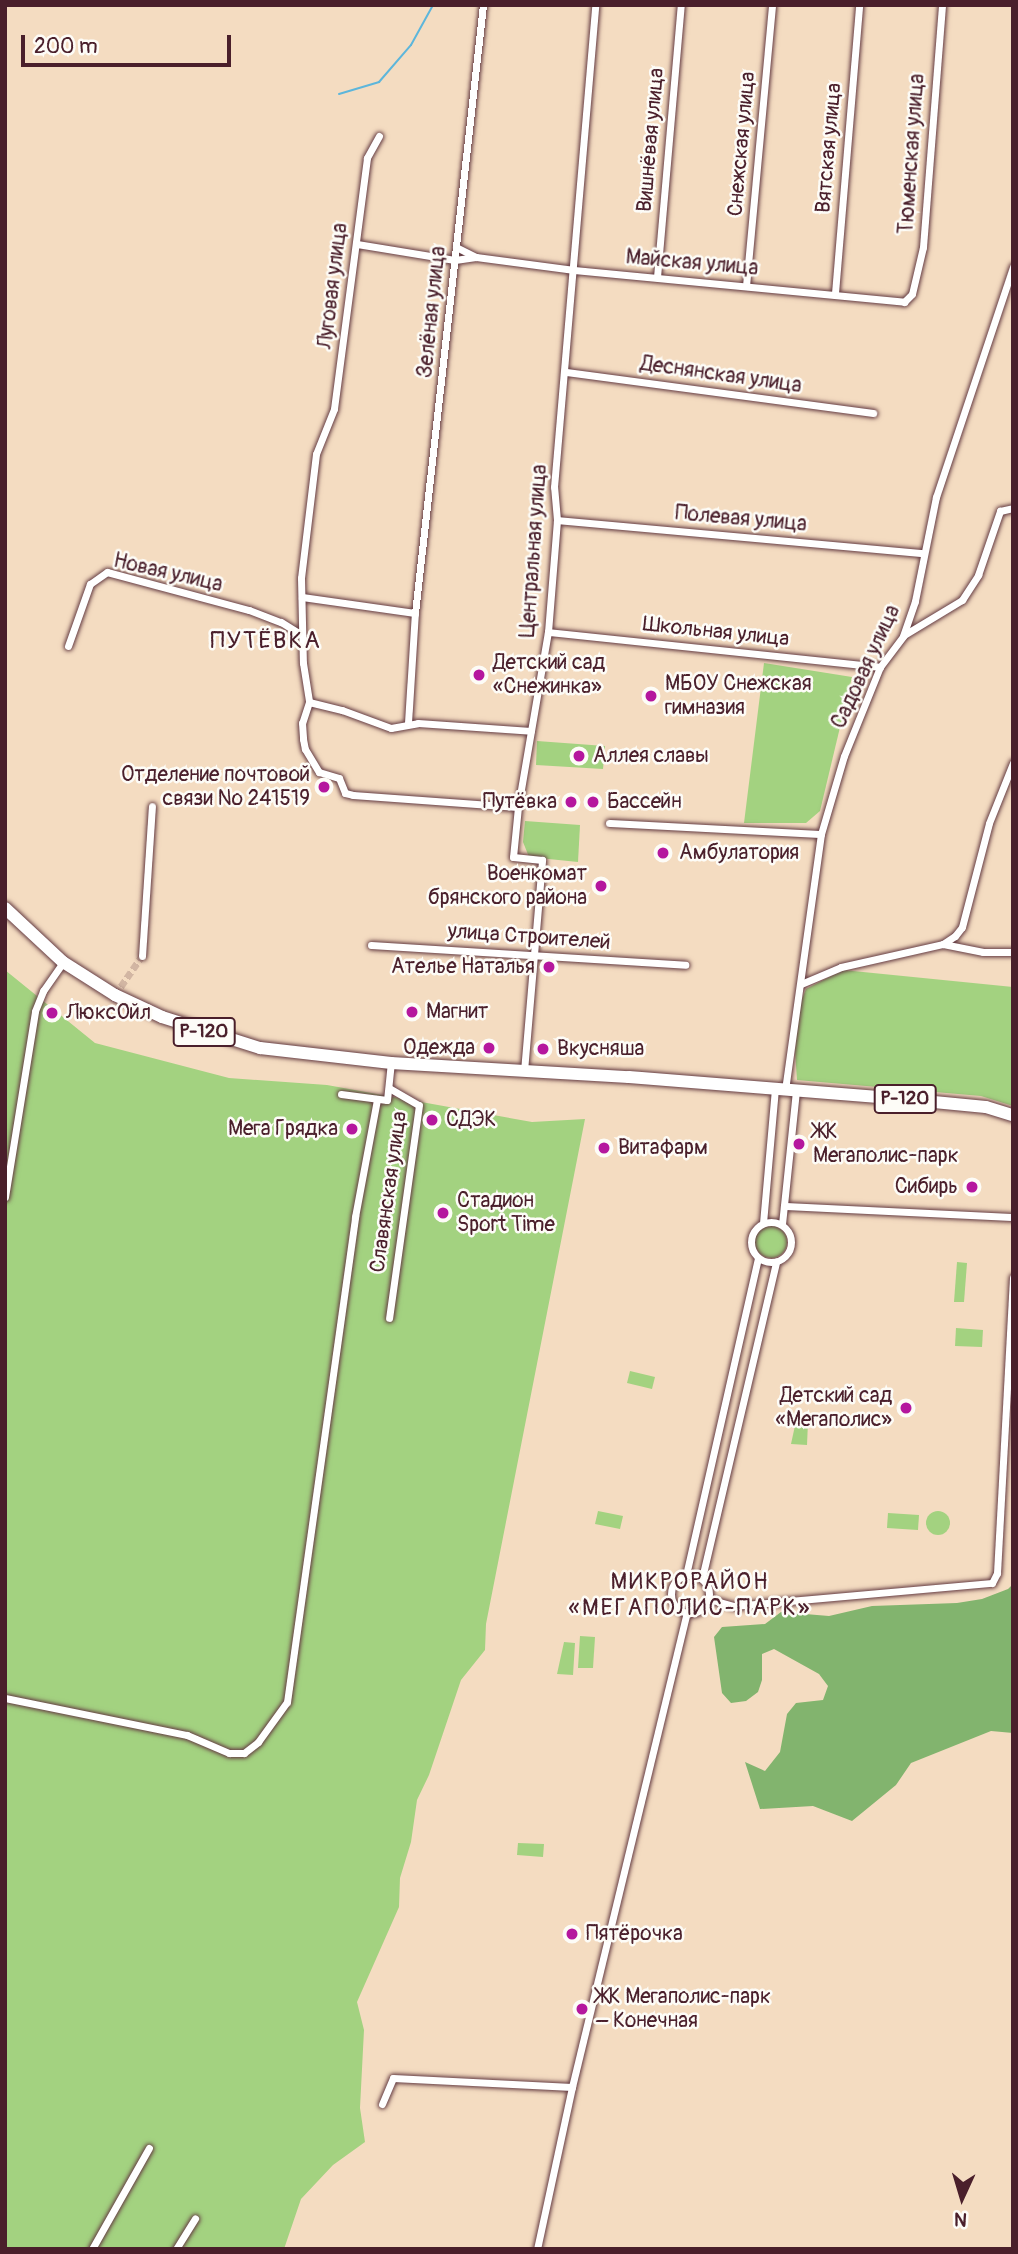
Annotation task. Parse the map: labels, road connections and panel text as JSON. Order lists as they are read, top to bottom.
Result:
{
  "streets": {
    "main road": ["Р-120"],
    "street": [
      "Вишнёвая улица",
      "Снежская улица",
      "Вятская улица",
      "Тюменская улица",
      "Майская улица",
      "Луговая улица",
      "Зелёная улица",
      "Деснянская улица",
      "Полевая улица",
      "Центральная улица",
      "Новая улица",
      "Школьная улица",
      "Садовая улица",
      "улица Строителей",
      "Славянская улица"
    ]
  },
  "crossings": [
    ["Вишнёвая улица", "Майская улица"],
    ["Снежская улица", "Майская улица"],
    ["Вятская улица", "Майская улица"],
    ["Тюменская улица", "Майская улица"],
    ["Майская улица", "Центральная улица"],
    ["Луговая улица", "Центральная улица"],
    ["Луговая улица", "Новая улица"],
    ["Деснянская улица", "Центральная улица"],
    ["Полевая улица", "Центральная улица"],
    ["Полевая улица", "Садовая улица"],
    ["Центральная улица", "Школьная улица"],
    ["Центральная улица", "улица Строителей"],
    ["Центральная улица", "Р-120"],
    ["Школьная улица", "Садовая улица"],
    ["Садовая улица", "Р-120"]
  ],
  "districts": ["ПУТЁВКА", "МИКРОРАЙОН «МЕГАПОЛИС-ПАРК»"],
  "places": [
    "Детский сад «Снежинка»",
    "МБОУ Снежская гимназия",
    "Аллея славы",
    "Отделение почтовой связи № 241519",
    "Путёвка",
    "Бассейн",
    "Амбулатория",
    "Военкомат брянского района",
    "Ателье Наталья",
    "Магнит",
    "ЛюксОйл",
    "Одежда",
    "Вкусняша",
    "СДЭК",
    "Мега Грядка",
    "ЖК Мегаполис-парк",
    "Витафарм",
    "Сибирь",
    "Стадион Sport Time",
    "Детский сад «Мегаполис»",
    "Пятёрочка",
    "ЖК Мегаполис-парк – Конечная"
  ],
  "scale_bar": "200 m",
  "north": "bottom"
}
